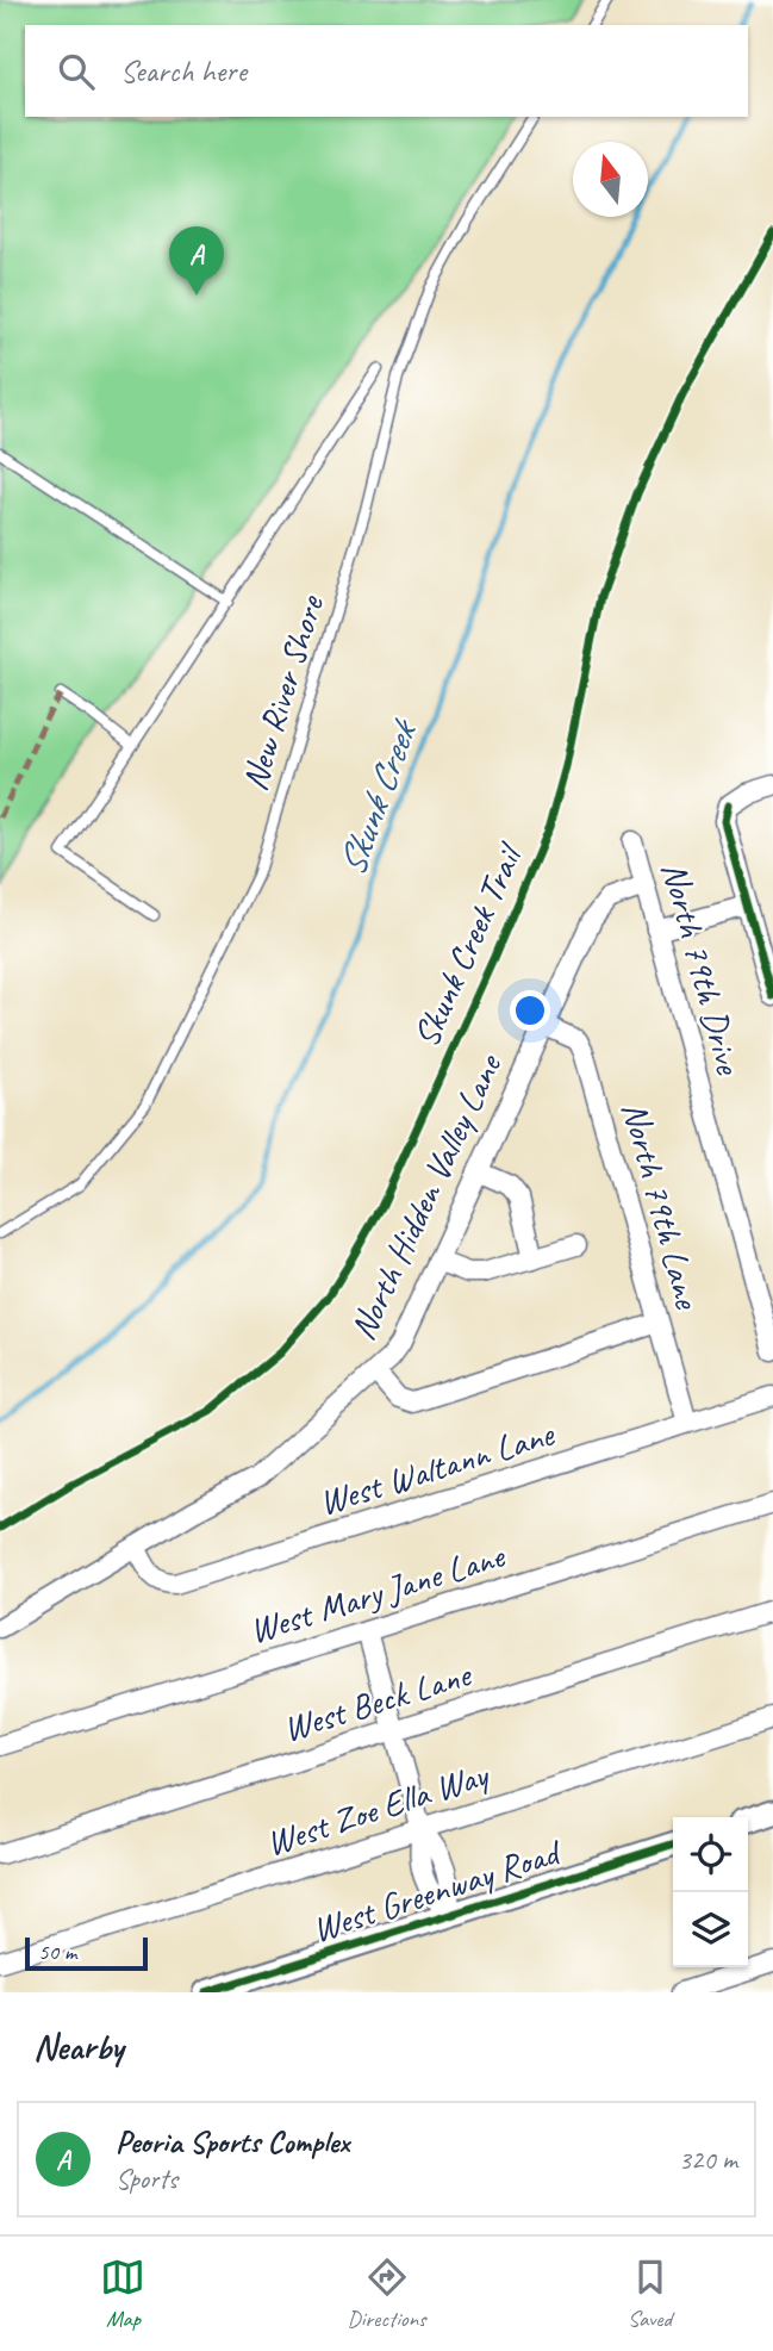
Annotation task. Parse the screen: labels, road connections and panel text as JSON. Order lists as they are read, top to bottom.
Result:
{
  "streets": {
    "street": [
      "North 79th Drive",
      "North Hidden Valley Lane",
      "North 79th Lane",
      "West Waltann Lane",
      "West Mary Jane Lane",
      "West Beck Lane",
      "West Zoe Ella Way",
      "West Greenway Road"
    ],
    "lane": ["New River Shore"],
    "cycle path": ["Skunk Creek Trail"]
  },
  "crossings": [
    ["North 79th Drive", "North Hidden Valley Lane"],
    ["North Hidden Valley Lane", "North 79th Lane"],
    ["North Hidden Valley Lane", "West Waltann Lane"],
    ["North 79th Lane", "West Waltann Lane"]
  ],
  "water": ["Skunk Creek"],
  "scale_bar": "50 m",
  "north": "top",
  "page": {
    "search": "Search here",
    "pins": "A",
    "scale": "50 m",
    "heading": "Nearby",
    "list": [
      {
        "mark": "A",
        "name": "Peoria Sports Complex",
        "note": "Sports",
        "value": "320 m"
      }
    ],
    "nav": ["Map", "Directions", "Saved"]
  }
}
